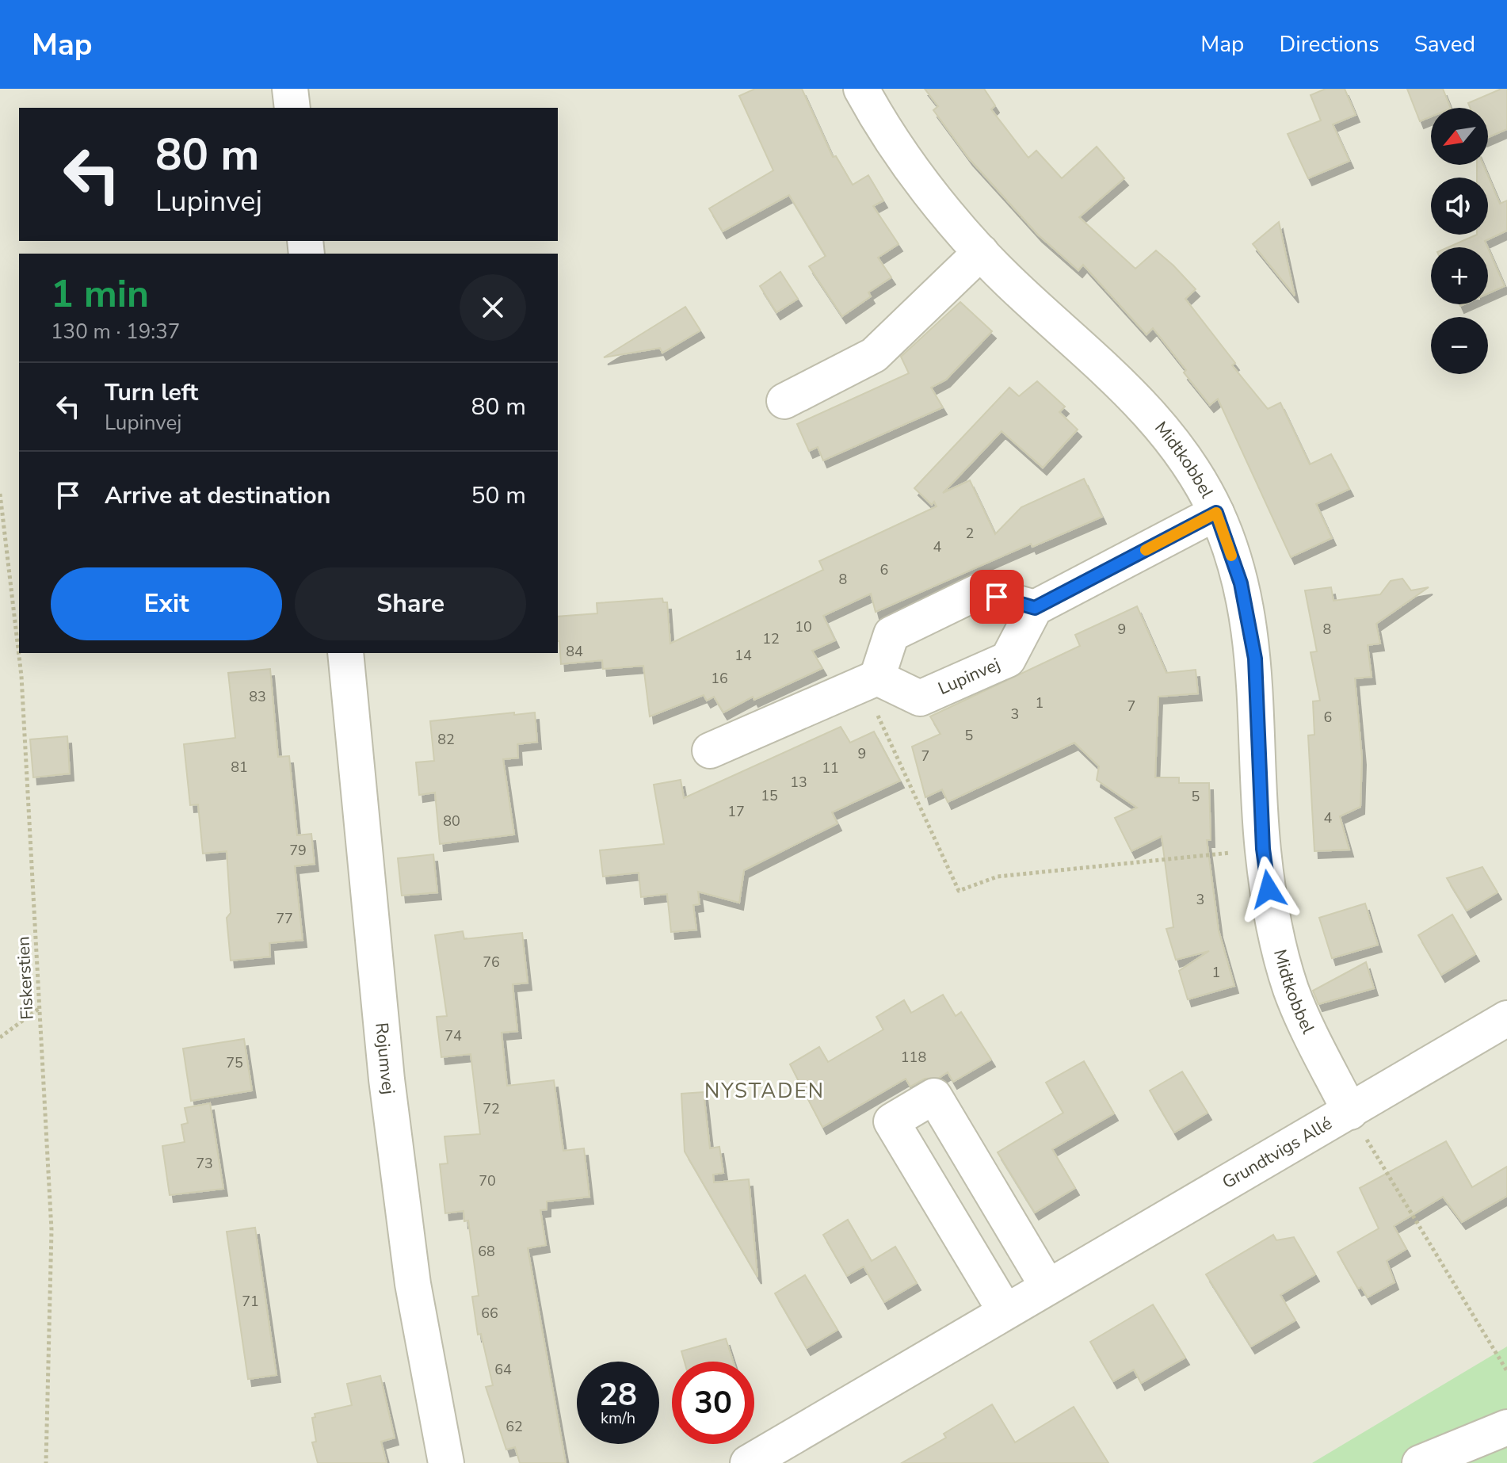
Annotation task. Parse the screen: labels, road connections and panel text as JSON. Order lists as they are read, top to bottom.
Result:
{
  "streets": {
    "street": [
      "Midtkobbel",
      "Lupinvej",
      "Rojumvej",
      "Grundtvigs Allé"
    ],
    "path": ["Fiskerstien"]
  },
  "crossings": [
    ["Midtkobbel", "Grundtvigs Allé"]
  ],
  "districts": ["NYSTADEN"],
  "house_numbers": [
    "2",
    "4",
    "6",
    "8",
    "10",
    "9",
    "8",
    "12",
    "84",
    "14",
    "16",
    "83",
    "1",
    "7",
    "3",
    "6",
    "5",
    "82",
    "9",
    "7",
    "81",
    "11",
    "13",
    "15",
    "5",
    "17",
    "4",
    "80",
    "79",
    "3",
    "77",
    "76",
    "1",
    "74",
    "118",
    "75",
    "72",
    "73",
    "70",
    "68",
    "71",
    "66",
    "64",
    "62"
  ],
  "north": "bottom left",
  "page": {
    "header": "Map",
    "nav": ["Map", "Directions", "Saved"],
    "map_buttons": ["+", "−"],
    "turn": ["80 m", "Lupinvej"],
    "heading": ["1 min", "130 m · 19:37"],
    "list": [
      {
        "name": "Turn left",
        "note": "Lupinvej",
        "value": "80 m"
      },
      {
        "name": "Arrive at destination",
        "value": "50 m"
      }
    ],
    "buttons": ["Exit", "Share"],
    "speed": "28 km/h",
    "limit": "30"
  }
}
